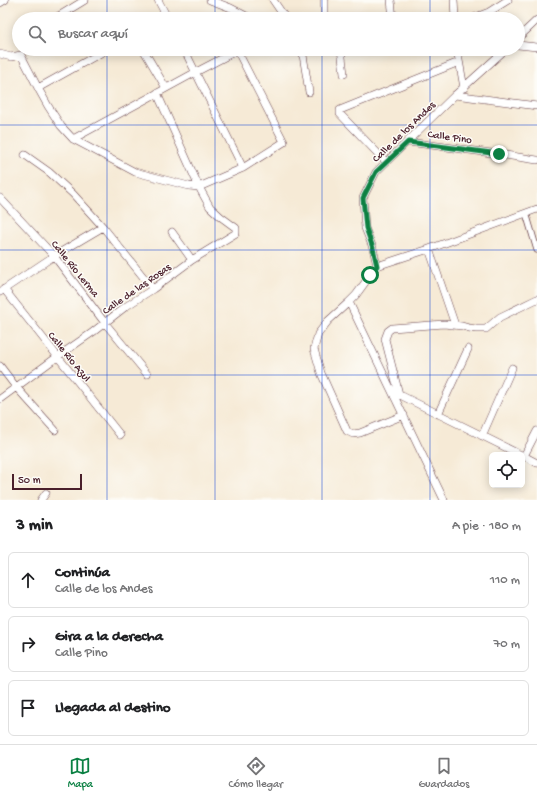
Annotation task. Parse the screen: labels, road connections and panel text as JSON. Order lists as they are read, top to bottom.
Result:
{
  "streets": {
    "street": [
      "Calle de los Andes",
      "Calle Pino",
      "Calle Río Lerma",
      "Calle de las Rosas",
      "Calle Río Azul"
    ]
  },
  "crossings": [
    ["Calle de los Andes", "Calle Pino"],
    ["Calle Río Lerma", "Calle de las Rosas"],
    ["Calle de las Rosas", "Calle Río Azul"]
  ],
  "scale_bar": "50 m",
  "page": {
    "search": "Buscar aquí",
    "scale": "50 m",
    "heading": ["3 min", "A pie · 180 m"],
    "list": [
      ["Continúa", "Calle de los Andes", "110 m"],
      ["Gira a la derecha", "Calle Pino", "70 m"],
      "Llegada al destino"
    ],
    "nav": ["Mapa", "Cómo llegar", "Guardados"]
  }
}
